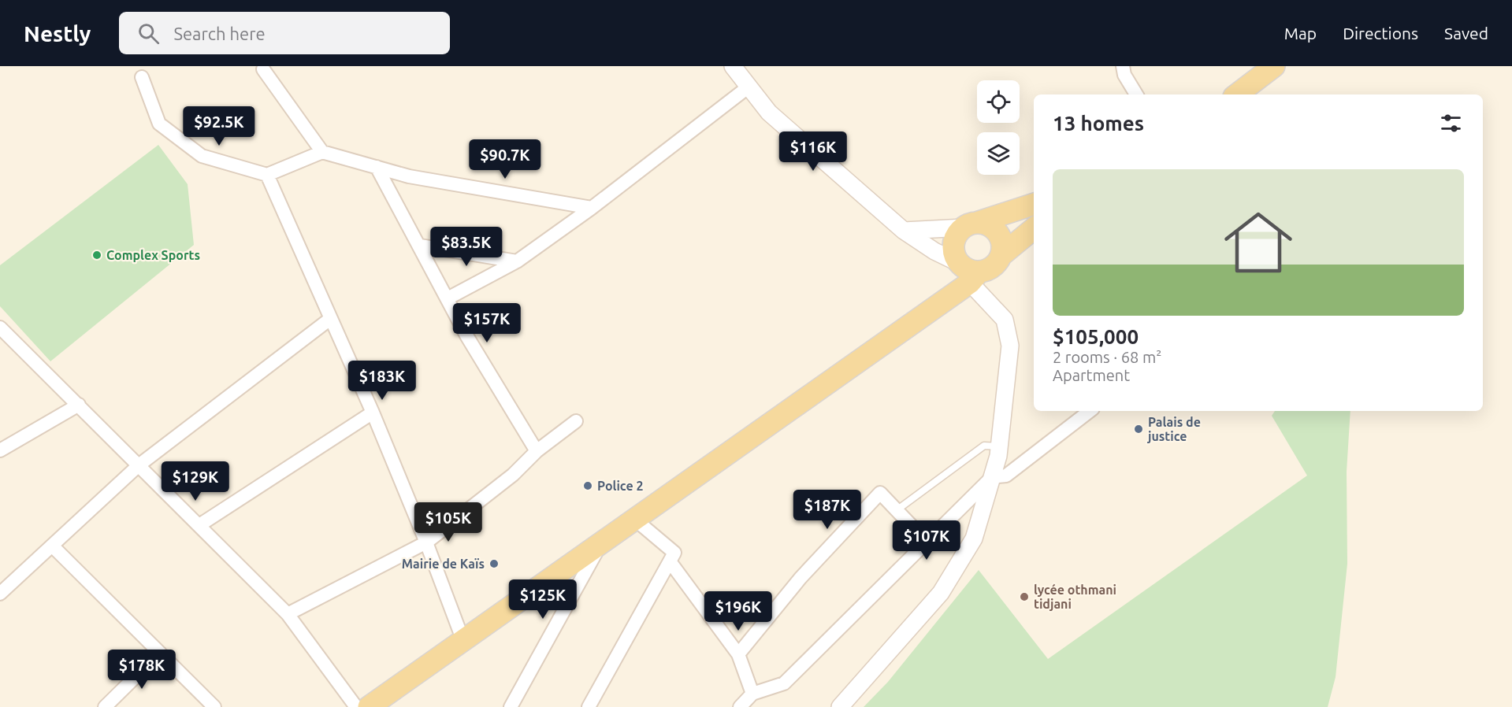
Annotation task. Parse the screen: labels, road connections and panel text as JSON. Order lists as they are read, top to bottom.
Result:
{
  "places": [
    "Complex Sports",
    "Palais de justice",
    "Police 2",
    "Mairie de Kaïs",
    "lycée othmani tidjani"
  ],
  "page": {
    "header": "Nestly",
    "search": "Search here",
    "nav": ["Map", "Directions", "Saved"],
    "heading": "13 homes",
    "price": [
      "$92.5K",
      "$116K",
      "$90.7K",
      "$83.5K",
      "$157K",
      "$183K",
      "$129K",
      "$187K",
      "$105K",
      "$107K",
      "$125K",
      "$196K",
      "$178K"
    ],
    "list": [
      {
        "name": "$105,000",
        "note": "2 rooms · 68 m² · Apartment"
      }
    ]
  }
}
